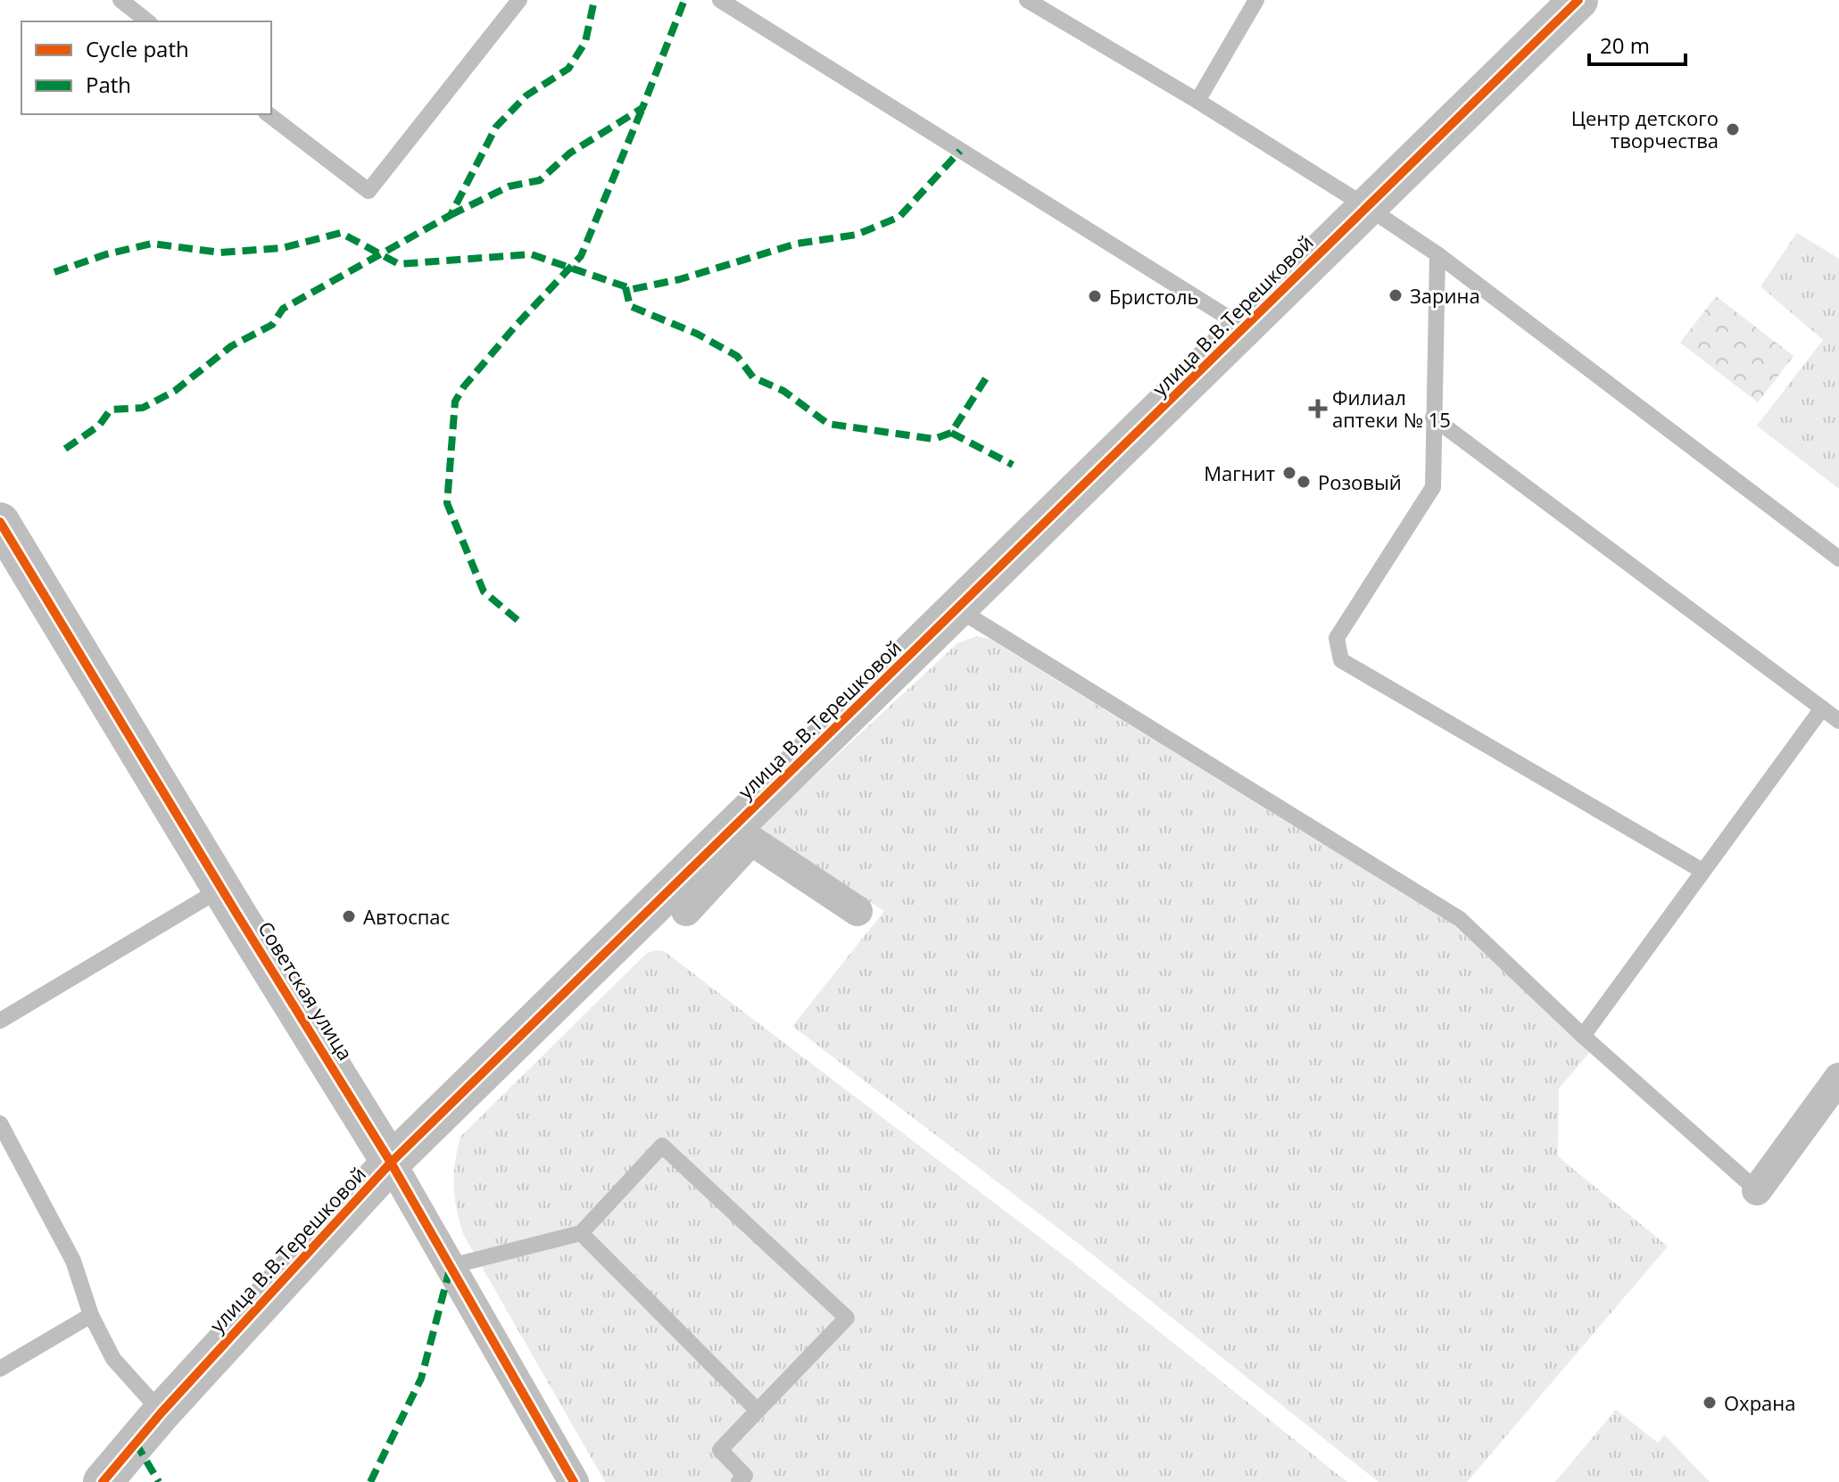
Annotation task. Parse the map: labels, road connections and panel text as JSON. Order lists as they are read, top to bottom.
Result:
{
  "streets": {
    "street": ["улица В.В.Терешковой", "Советская улица"]
  },
  "crossings": [
    ["улица В.В.Терешковой", "Советская улица"]
  ],
  "places": {
    "other": [
      "Центр детского творчества",
      "Зарина",
      "Бристоль",
      "Магнит",
      "Розовый",
      "Автоспас",
      "Охрана"
    ],
    "health": ["Филиал аптеки № 15"]
  },
  "legend": ["Cycle path", "Path"],
  "scale_bar": "20 m"
}
